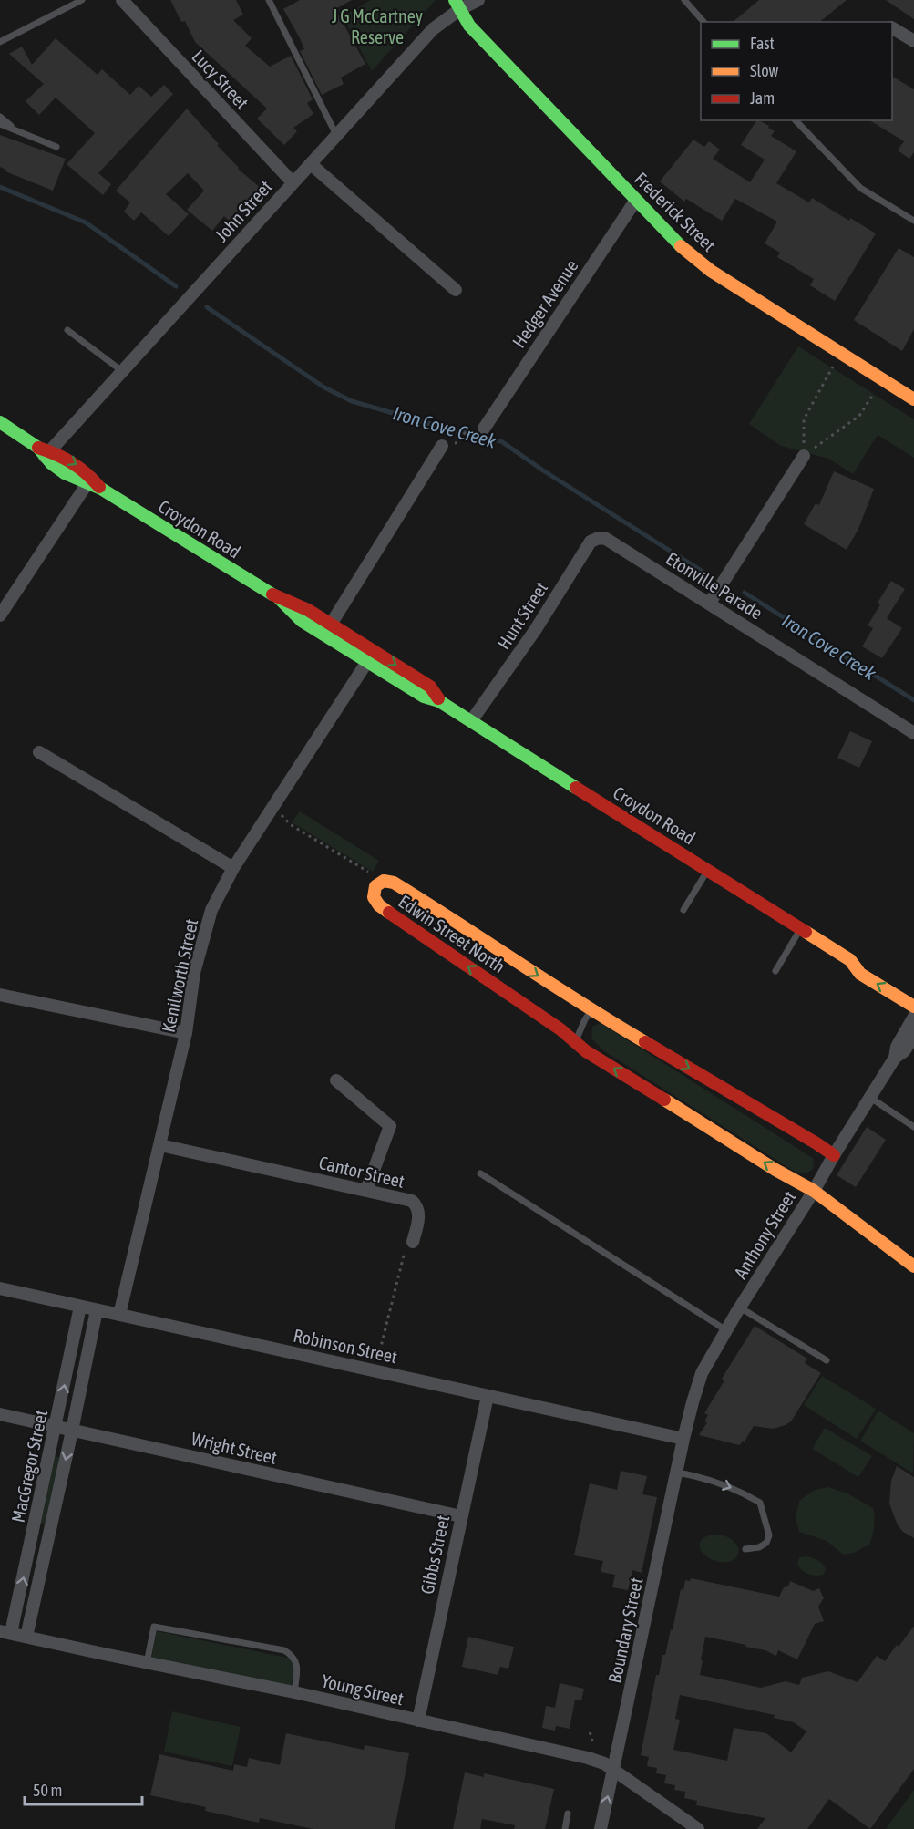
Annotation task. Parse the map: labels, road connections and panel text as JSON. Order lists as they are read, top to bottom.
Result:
{
  "streets": {
    "street": [
      "Lucy Street",
      "John Street",
      "Frederick Street",
      "Hedger Avenue",
      "Croydon Road",
      "Etonville Parade",
      "Hunt Street",
      "Edwin Street North",
      "Kenilworth Street",
      "Cantor Street",
      "Anthony Street",
      "Robinson Street",
      "Wright Street",
      "MacGregor Street",
      "Gibbs Street",
      "Boundary Street",
      "Young Street"
    ]
  },
  "crossings": [
    ["Lucy Street", "John Street"],
    ["John Street", "Frederick Street"],
    ["John Street", "Croydon Road"],
    ["Frederick Street", "Hedger Avenue"],
    ["Croydon Road", "Hunt Street"],
    ["Croydon Road", "Kenilworth Street"],
    ["Etonville Parade", "Hunt Street"],
    ["Edwin Street North", "Anthony Street"],
    ["Kenilworth Street", "Cantor Street"],
    ["Kenilworth Street", "Robinson Street"],
    ["Anthony Street", "Robinson Street"],
    ["Anthony Street", "Boundary Street"],
    ["Robinson Street", "MacGregor Street"],
    ["Robinson Street", "Gibbs Street"],
    ["Robinson Street", "Boundary Street"],
    ["Wright Street", "MacGregor Street"],
    ["Wright Street", "Gibbs Street"],
    ["MacGregor Street", "Young Street"],
    ["Gibbs Street", "Young Street"],
    ["Boundary Street", "Young Street"]
  ],
  "water": ["Iron Cove Creek"],
  "parks": ["J G McCartney Reserve"],
  "legend": ["Fast", "Slow", "Jam"],
  "scale_bar": "50 m"
}
